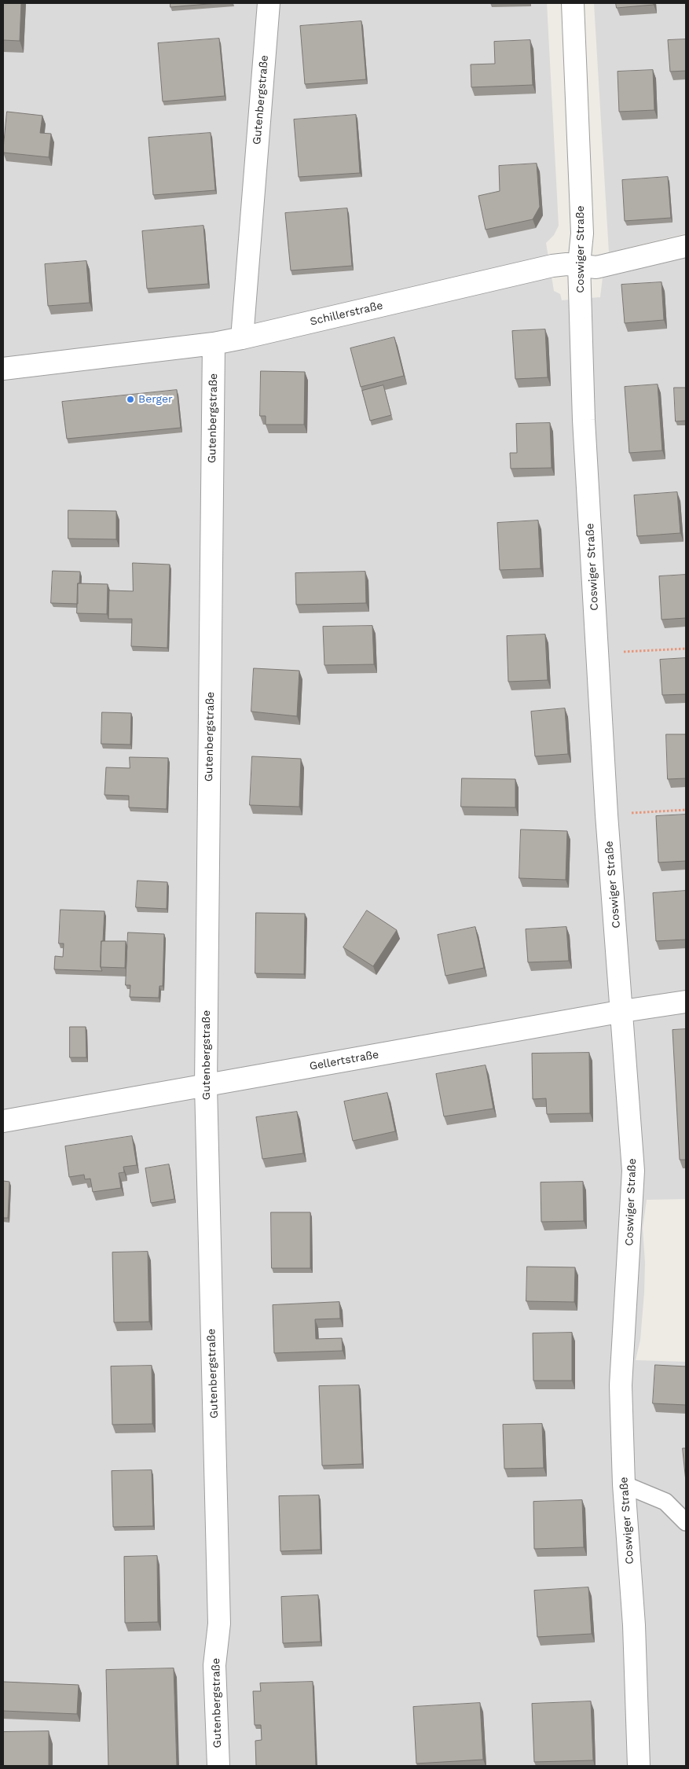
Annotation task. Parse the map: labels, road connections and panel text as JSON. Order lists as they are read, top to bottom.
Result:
{
  "streets": {
    "street": [
      "Gutenbergstraße",
      "Coswiger Straße",
      "Schillerstraße",
      "Gellertstraße"
    ]
  },
  "crossings": [
    ["Gutenbergstraße", "Schillerstraße"],
    ["Gutenbergstraße", "Gellertstraße"],
    ["Coswiger Straße", "Schillerstraße"],
    ["Coswiger Straße", "Gellertstraße"]
  ],
  "places": ["Berger"]
}
